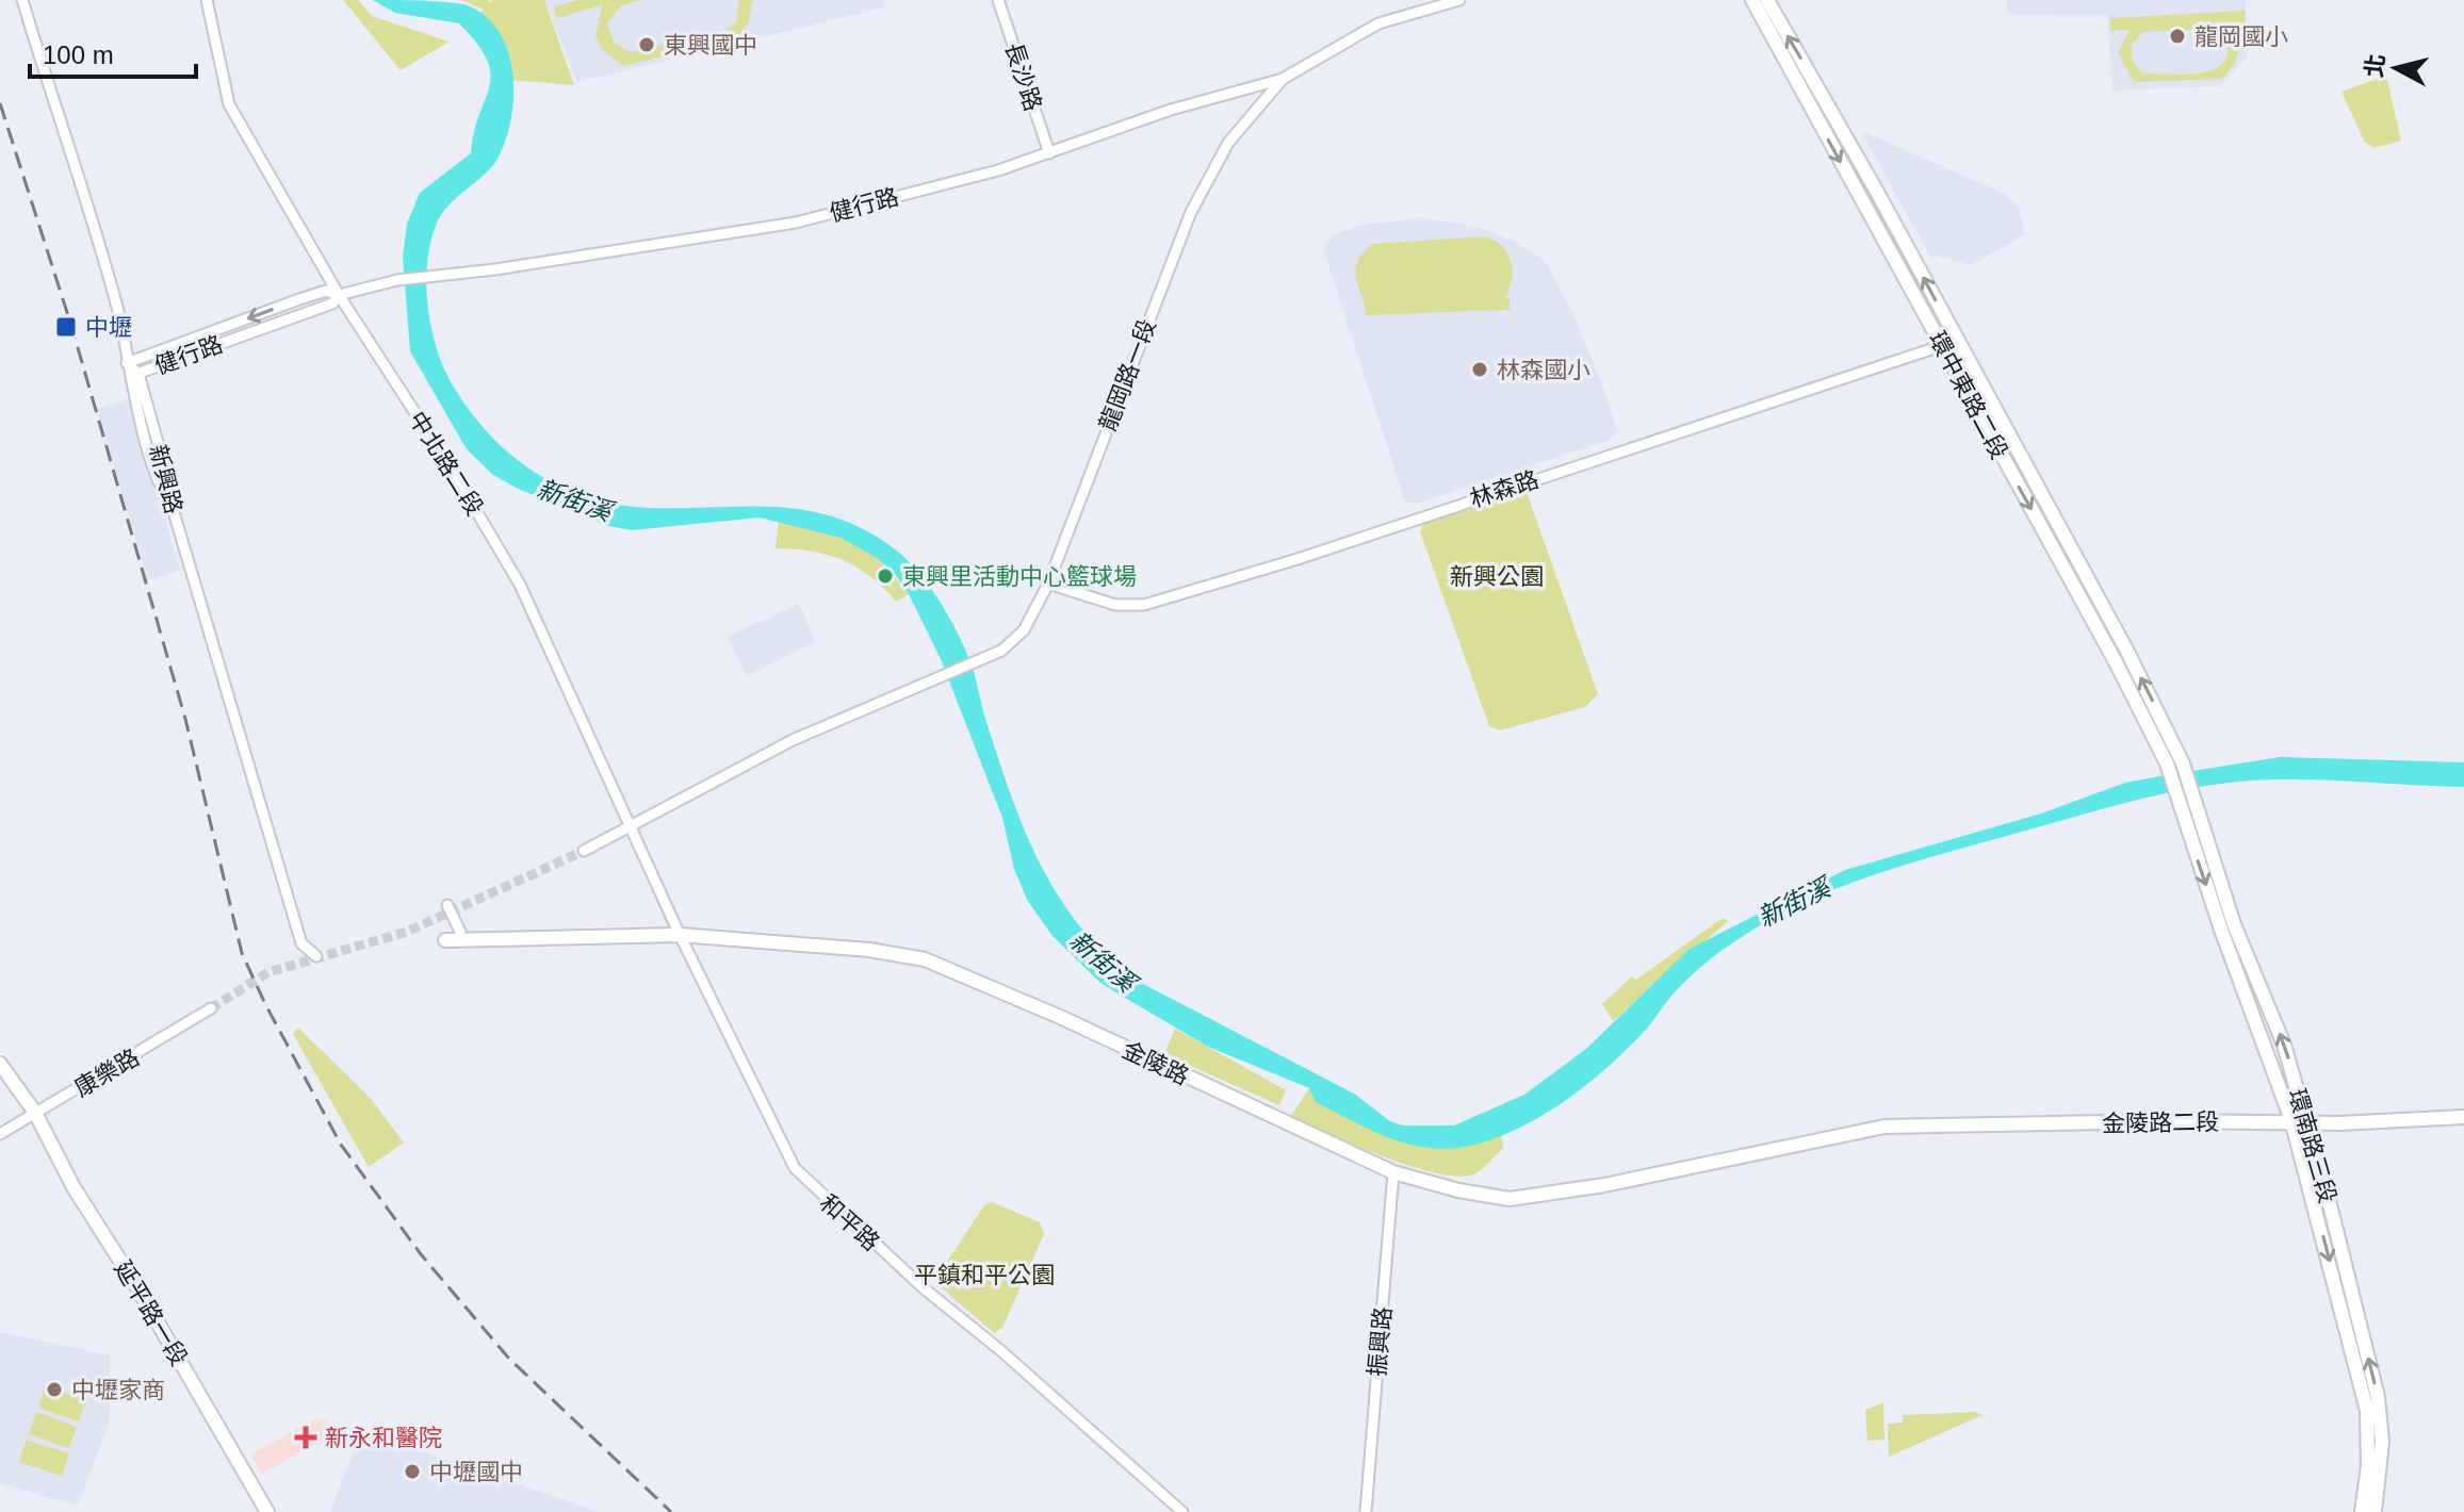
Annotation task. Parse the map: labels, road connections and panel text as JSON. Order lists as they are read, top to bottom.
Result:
{
  "streets": {
    "main road": [
      "環中東路二段",
      "金陵路",
      "金陵路二段",
      "環南路三段",
      "延平路一段"
    ],
    "street": [
      "長沙路",
      "健行路",
      "龍岡路一段",
      "中北路二段",
      "新興路",
      "林森路",
      "康樂路",
      "和平路",
      "振興路"
    ]
  },
  "crossings": [
    ["長沙路", "健行路"],
    ["健行路", "龍岡路一段"],
    ["健行路", "中北路二段"],
    ["健行路", "新興路"],
    ["龍岡路一段", "中北路二段"],
    ["龍岡路一段", "林森路"],
    ["環中東路二段", "林森路"],
    ["環中東路二段", "環南路三段"],
    ["中北路二段", "金陵路"],
    ["中北路二段", "和平路"],
    ["金陵路", "金陵路二段"],
    ["金陵路", "和平路"],
    ["金陵路", "振興路"],
    ["康樂路", "延平路一段"],
    ["金陵路二段", "環南路三段"]
  ],
  "water": ["新街溪"],
  "parks": ["新興公園", "平鎮和平公園"],
  "places": {
    "other": [
      "龍岡國小",
      "東興國中",
      "林森國小",
      "東興里活動中心籃球場",
      "中壢家商",
      "中壢國中"
    ],
    "transit": ["中壢"],
    "health": ["新永和醫院"]
  },
  "scale_bar": "100 m",
  "north": "left"
}
